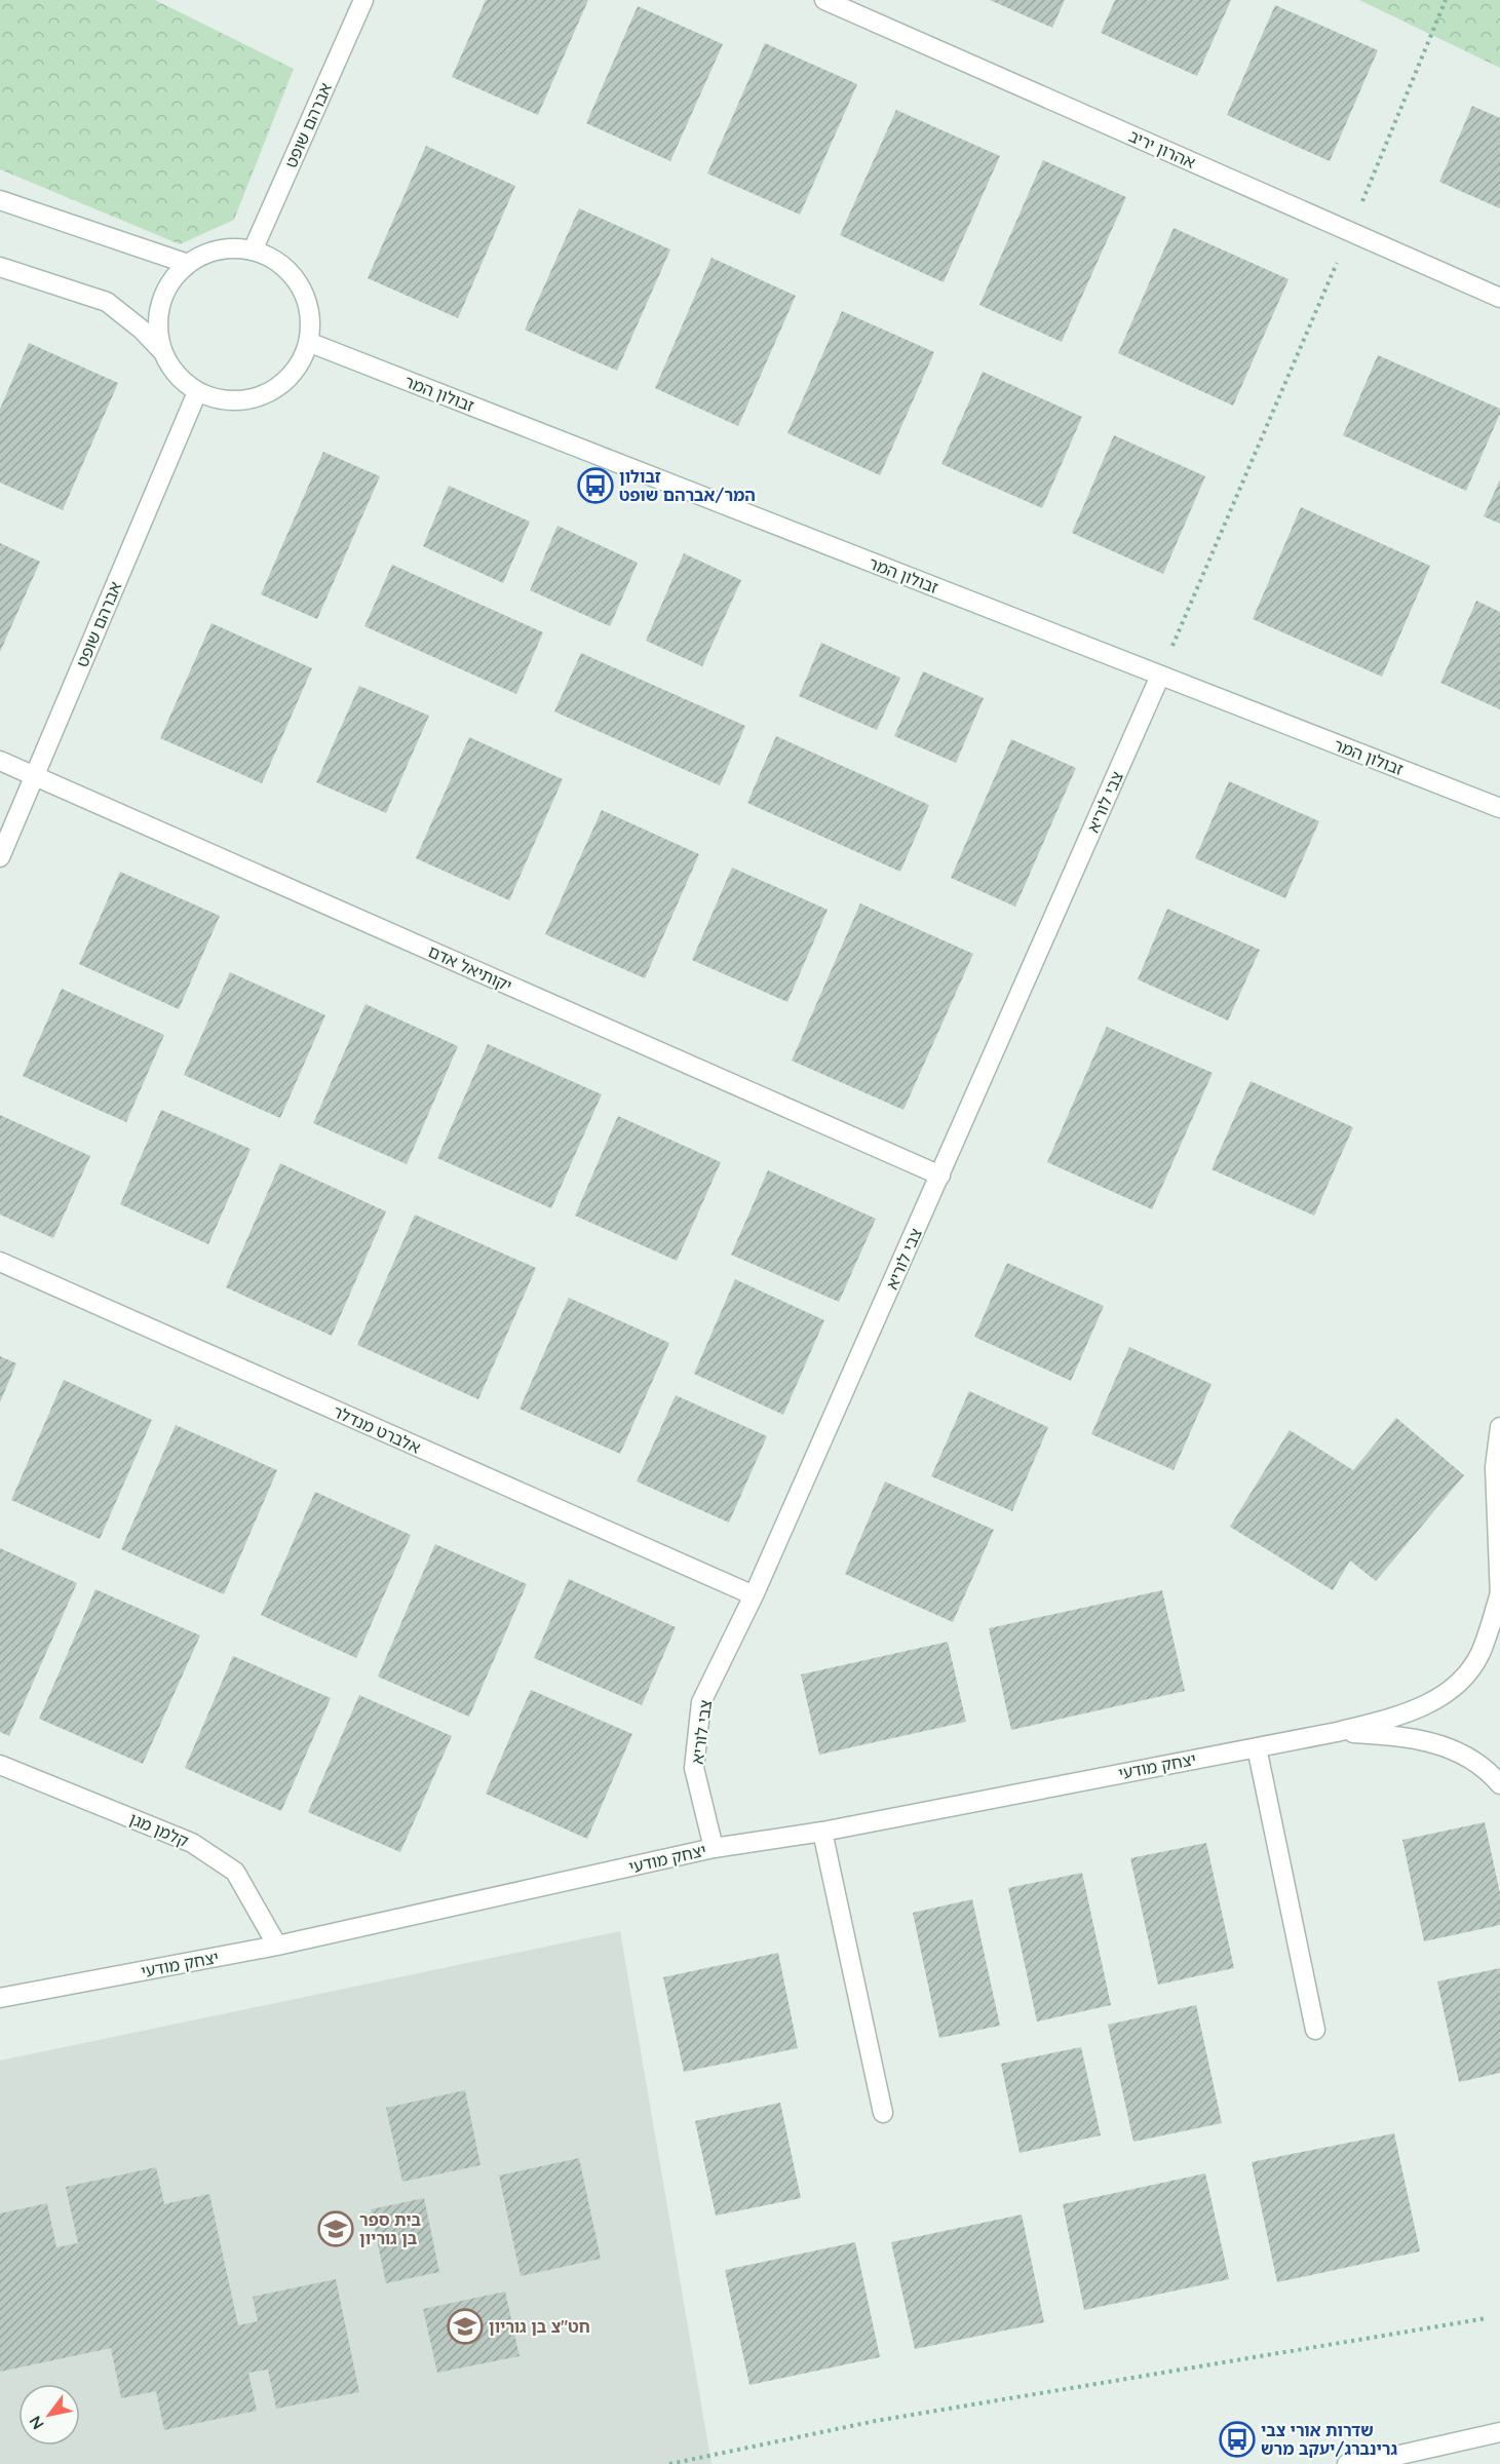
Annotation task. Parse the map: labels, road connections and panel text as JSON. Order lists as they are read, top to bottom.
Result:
{
  "streets": {
    "street": [
      "אברהם שופט",
      "אהרון יריב",
      "זבולון המר",
      "צבי לוריא",
      "יקותיאל אדם",
      "אלברט מנדלר",
      "יצחק מודעי",
      "קלמן מגן"
    ]
  },
  "crossings": [
    ["אברהם שופט", "זבולון המר"],
    ["אברהם שופט", "יקותיאל אדם"],
    ["זבולון המר", "צבי לוריא"],
    ["צבי לוריא", "יקותיאל אדם"],
    ["צבי לוריא", "אלברט מנדלר"],
    ["צבי לוריא", "יצחק מודעי"],
    ["יצחק מודעי", "קלמן מגן"]
  ],
  "places": {
    "bus stop": ["זבולון המר/אברהם שופט", "שדרות אורי צבי גרינברג/יעקב מרש"],
    "school or university": ["בית ספר בן גוריון", "חט\"צ בן גוריון"]
  },
  "north": "bottom left"
}
